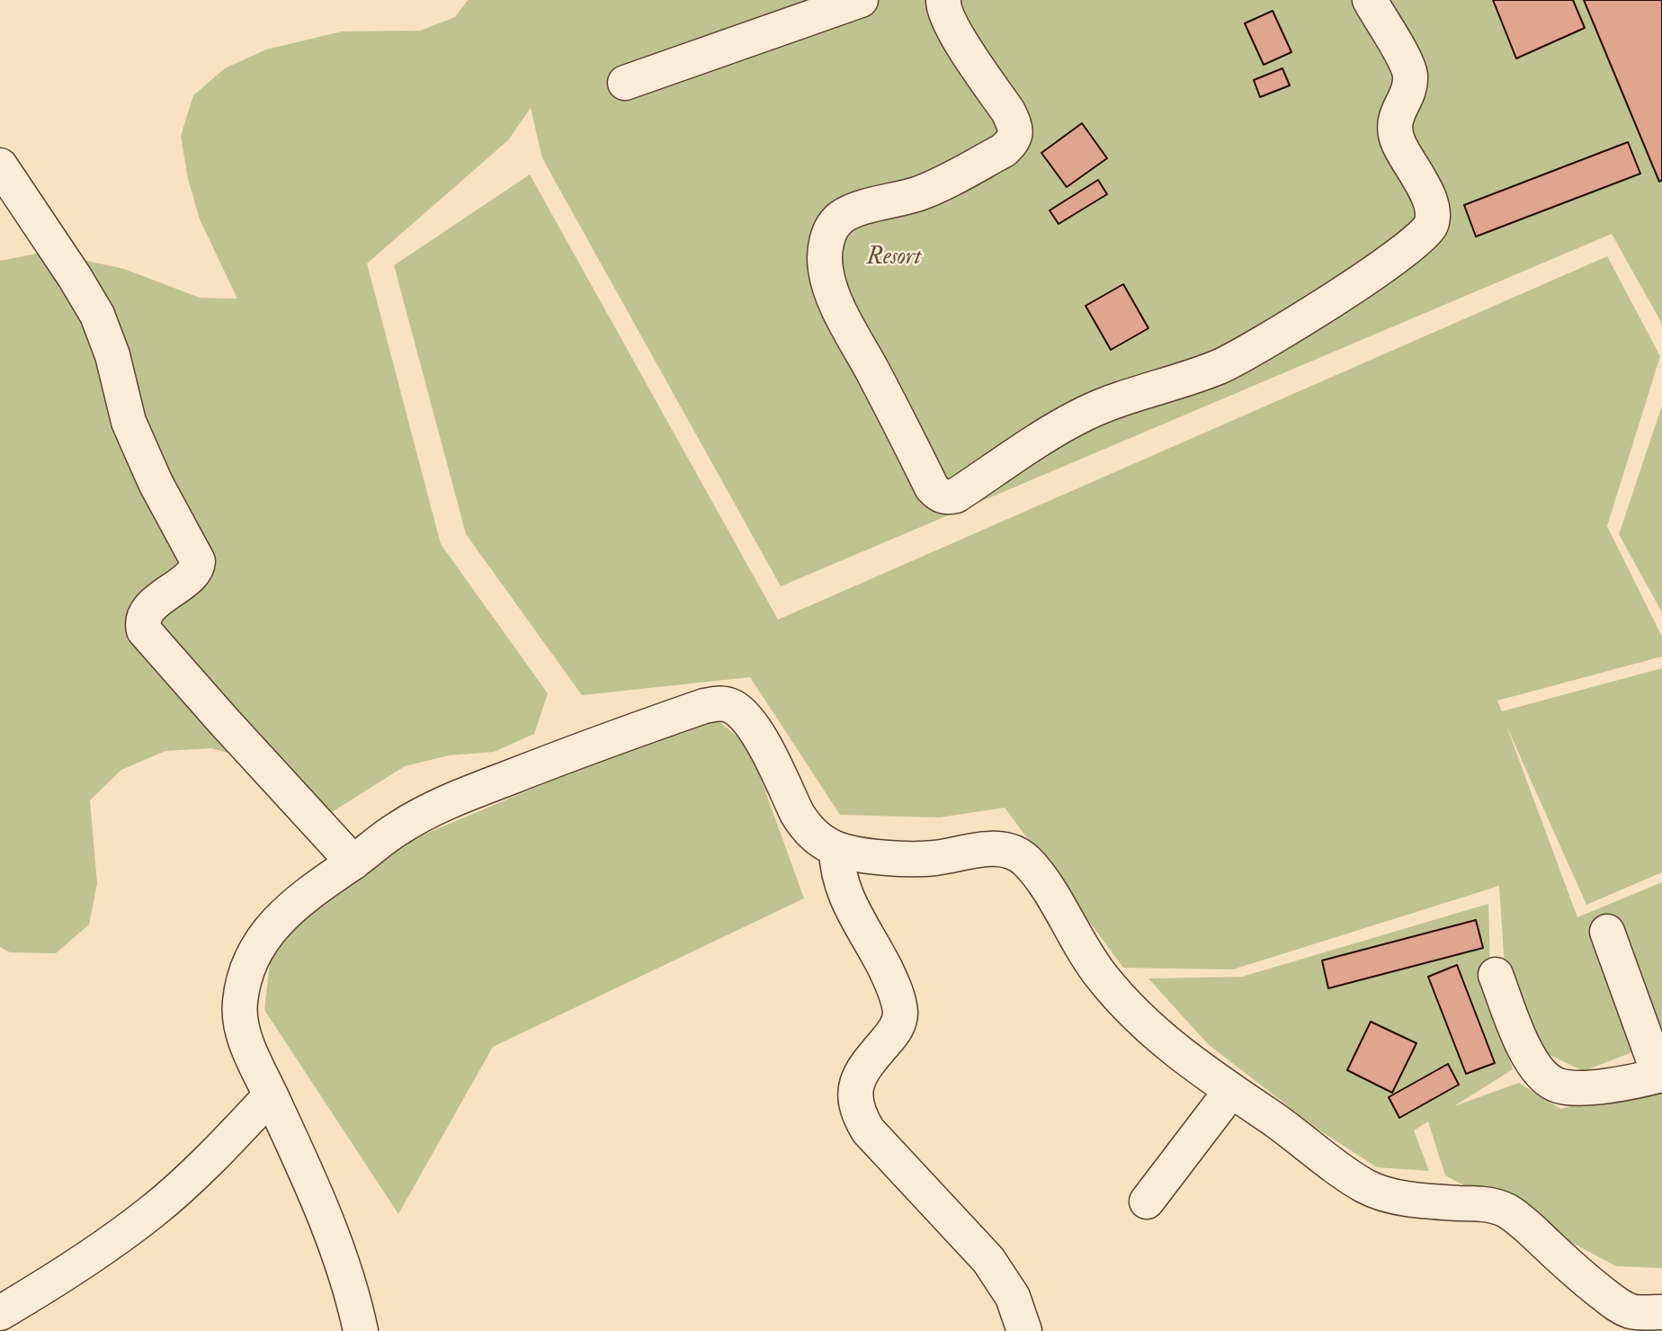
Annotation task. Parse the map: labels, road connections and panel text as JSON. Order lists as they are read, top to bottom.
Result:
{
  "parks": ["Resort"]
}
